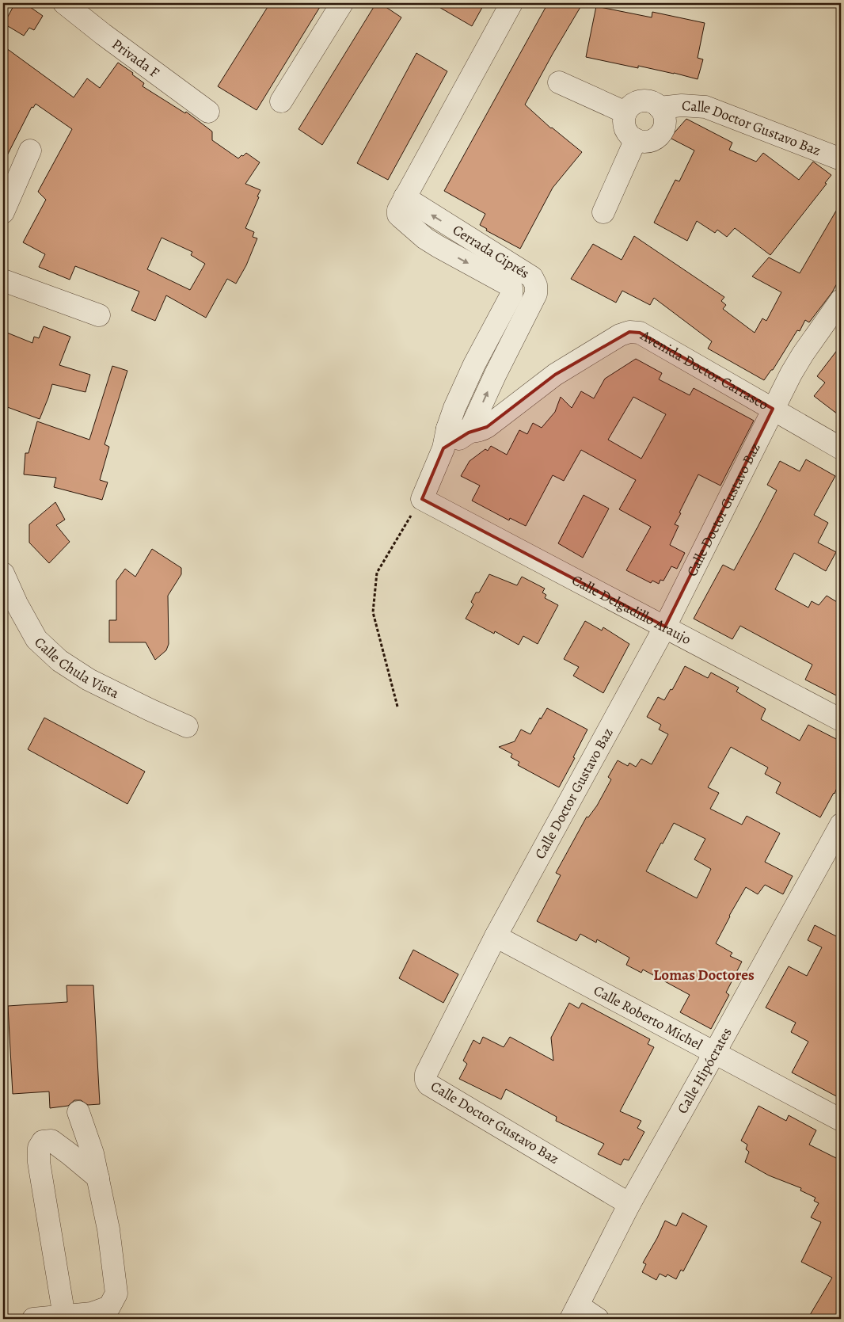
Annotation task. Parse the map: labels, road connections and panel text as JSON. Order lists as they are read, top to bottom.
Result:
{
  "streets": {
    "street": [
      "Privada F",
      "Calle Doctor Gustavo Baz",
      "Cerrada Ciprés",
      "Avenida Doctor Carrasco",
      "Calle Delgadillo Araujo",
      "Calle Chula Vista",
      "Calle Roberto Michel",
      "Calle Hipócrates"
    ]
  },
  "crossings": [
    ["Calle Doctor Gustavo Baz", "Avenida Doctor Carrasco"],
    ["Calle Doctor Gustavo Baz", "Calle Delgadillo Araujo"],
    ["Calle Doctor Gustavo Baz", "Calle Roberto Michel"],
    ["Calle Doctor Gustavo Baz", "Calle Hipócrates"],
    ["Cerrada Ciprés", "Avenida Doctor Carrasco"],
    ["Calle Roberto Michel", "Calle Hipócrates"]
  ],
  "districts": ["Lomas Doctores"]
}
